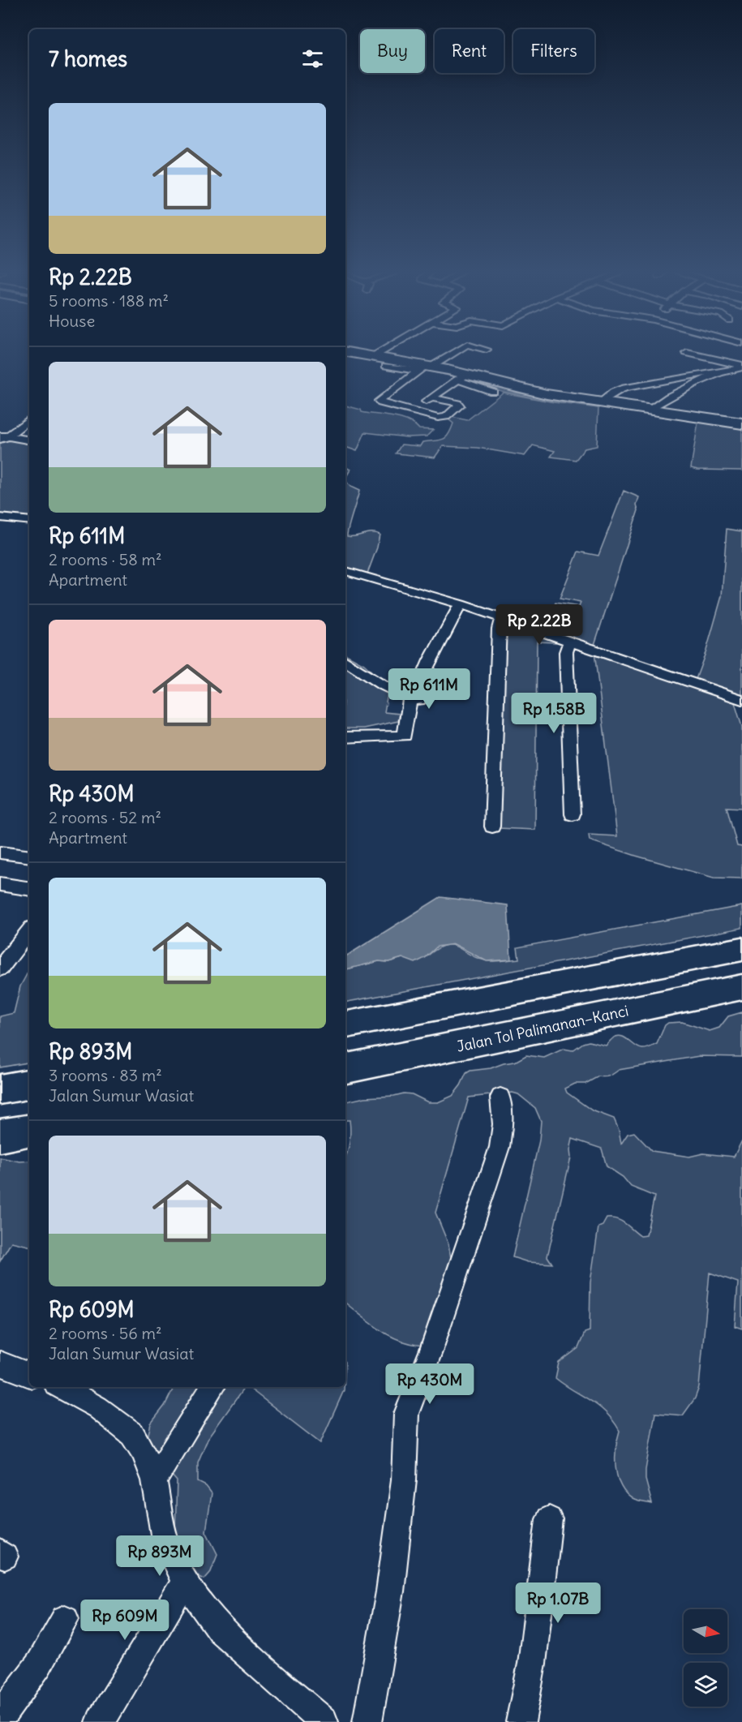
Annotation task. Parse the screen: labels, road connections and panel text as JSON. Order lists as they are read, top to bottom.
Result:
{
  "streets": {
    "highway": ["Jalan Tol Palimanan–Kanci"]
  },
  "north": "right",
  "page": {
    "chip": ["Buy", "Rent", "Filters"],
    "heading": "7 homes",
    "list": [
      {
        "name": "Rp 2.22B",
        "note": "5 rooms · 188 m² · House"
      },
      {
        "name": "Rp 611M",
        "note": "2 rooms · 58 m² · Apartment"
      },
      {
        "name": "Rp 430M",
        "note": "2 rooms · 52 m² · Apartment"
      },
      {
        "name": "Rp 893M",
        "note": "3 rooms · 83 m² · Jalan Sumur Wasiat"
      },
      {
        "name": "Rp 609M",
        "note": "2 rooms · 56 m² · Jalan Sumur Wasiat"
      }
    ],
    "price": [
      "Rp 2.22B",
      "Rp 611M",
      "Rp 1.58B",
      "Rp 430M",
      "Rp 893M",
      "Rp 1.07B",
      "Rp 609M"
    ]
  }
}
